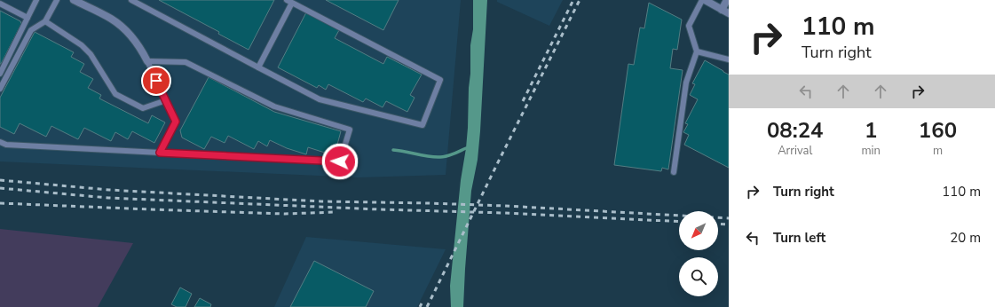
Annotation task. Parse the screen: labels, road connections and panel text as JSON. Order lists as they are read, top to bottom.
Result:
{
  "north": "bottom left",
  "page": {
    "turn": ["110 m", "Turn right"],
    "eta": [
      "08:24",
      "Arrival",
      "1",
      "min",
      "160",
      "m"
    ],
    "list": [
      {
        "name": "Turn right",
        "value": "110 m"
      },
      {
        "name": "Turn left",
        "value": "20 m"
      }
    ]
  }
}
